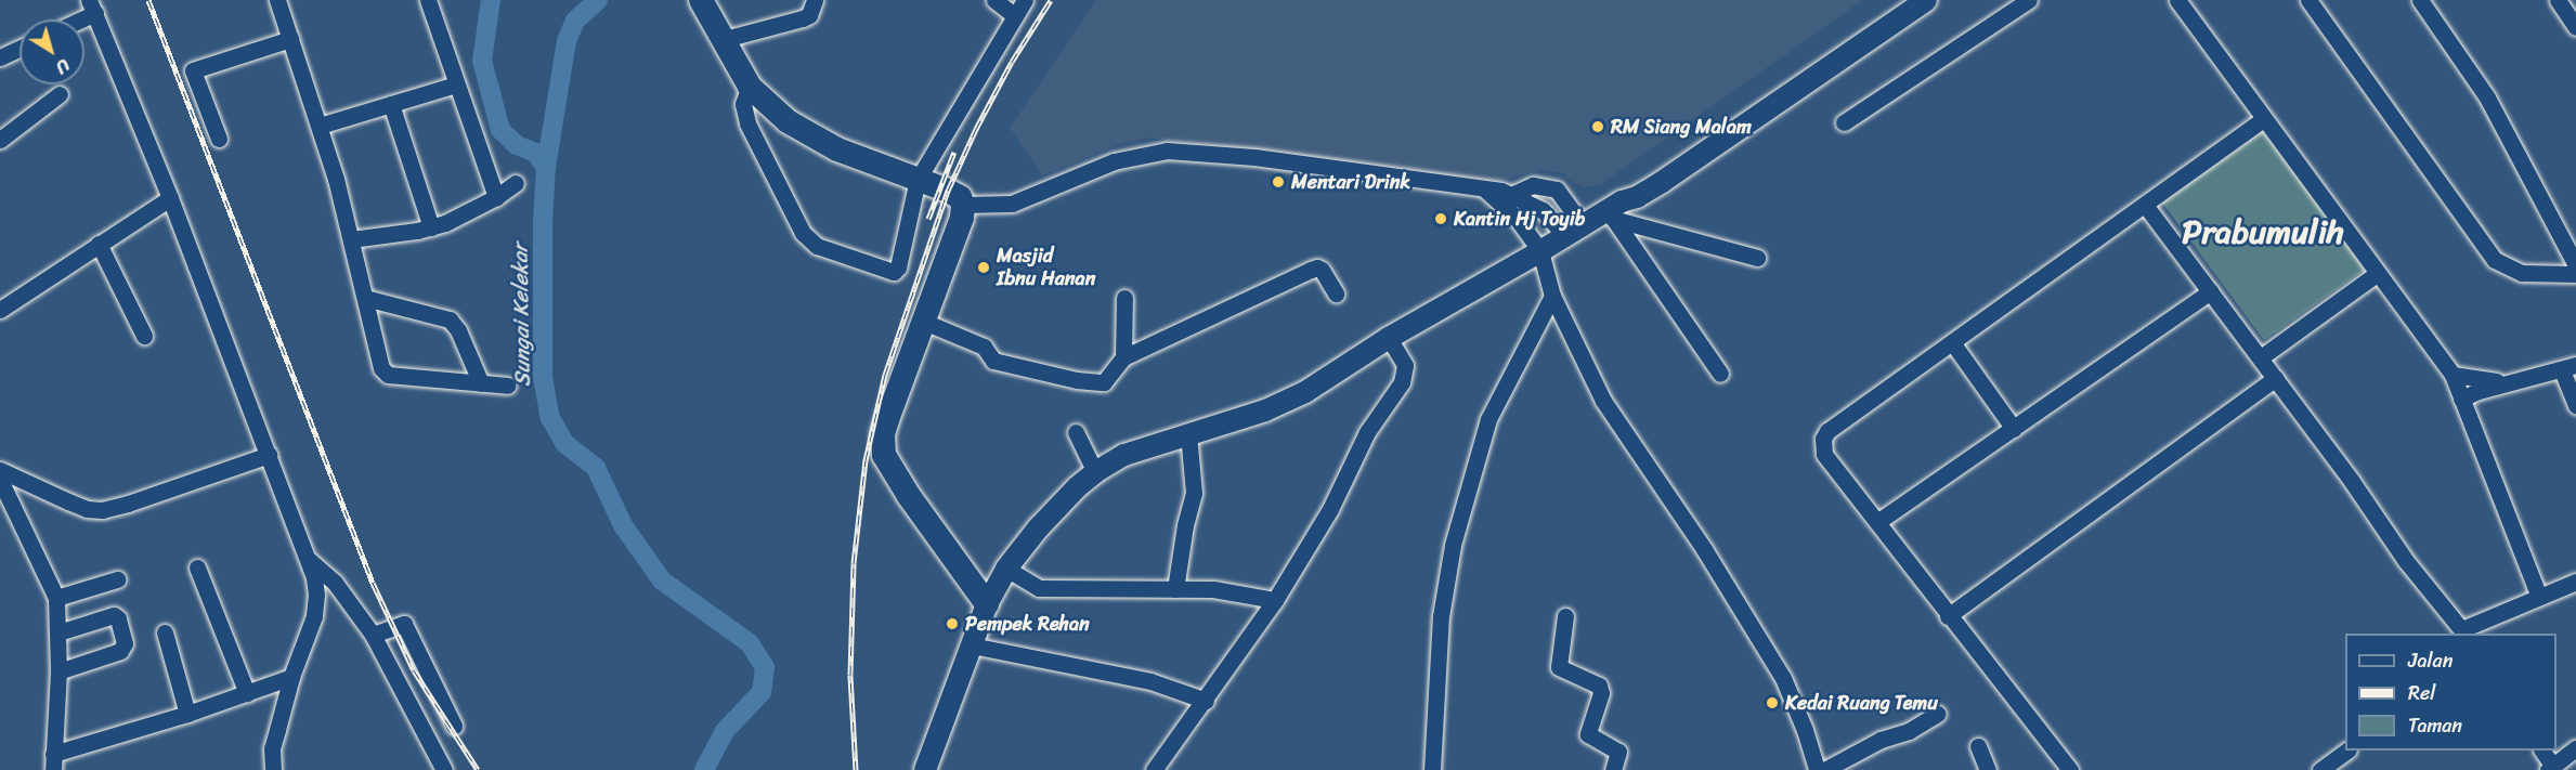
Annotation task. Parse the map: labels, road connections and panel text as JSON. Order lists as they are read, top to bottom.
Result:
{
  "districts": ["Prabumulih"],
  "water": ["Sungai Kelekar"],
  "places": [
    "RM Siang Malam",
    "Mentari Drink",
    "Kantin Hj Toyib",
    "Masjid Ibnu Hanan",
    "Pempek Rehan",
    "Kedai Ruang Temu"
  ],
  "legend": ["Jalan", "Rel", "Taman"],
  "north": "bottom right"
}
